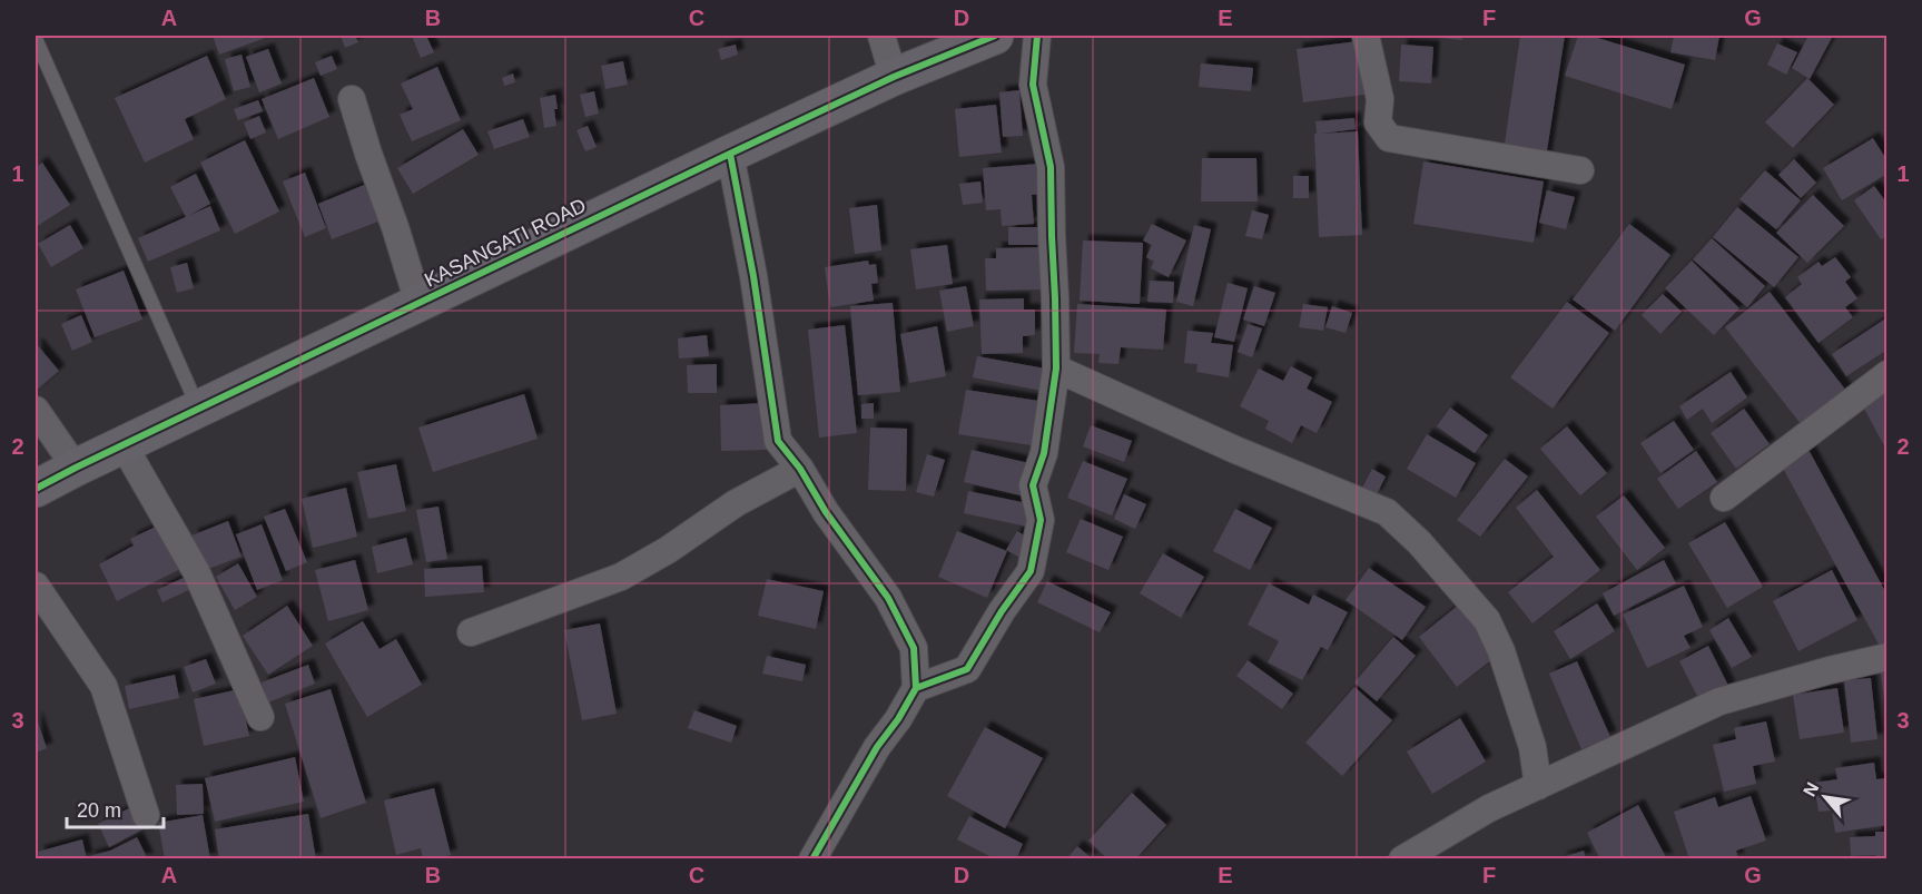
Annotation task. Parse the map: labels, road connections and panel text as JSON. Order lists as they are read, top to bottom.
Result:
{
  "streets": {
    "street": ["KASANGATI ROAD"]
  },
  "scale_bar": "20 m",
  "north": "top left",
  "grid": {
    "columns": [
      "A",
      "B",
      "C",
      "D",
      "E",
      "F",
      "G"
    ],
    "rows": ["1", "2", "3"]
  }
}
